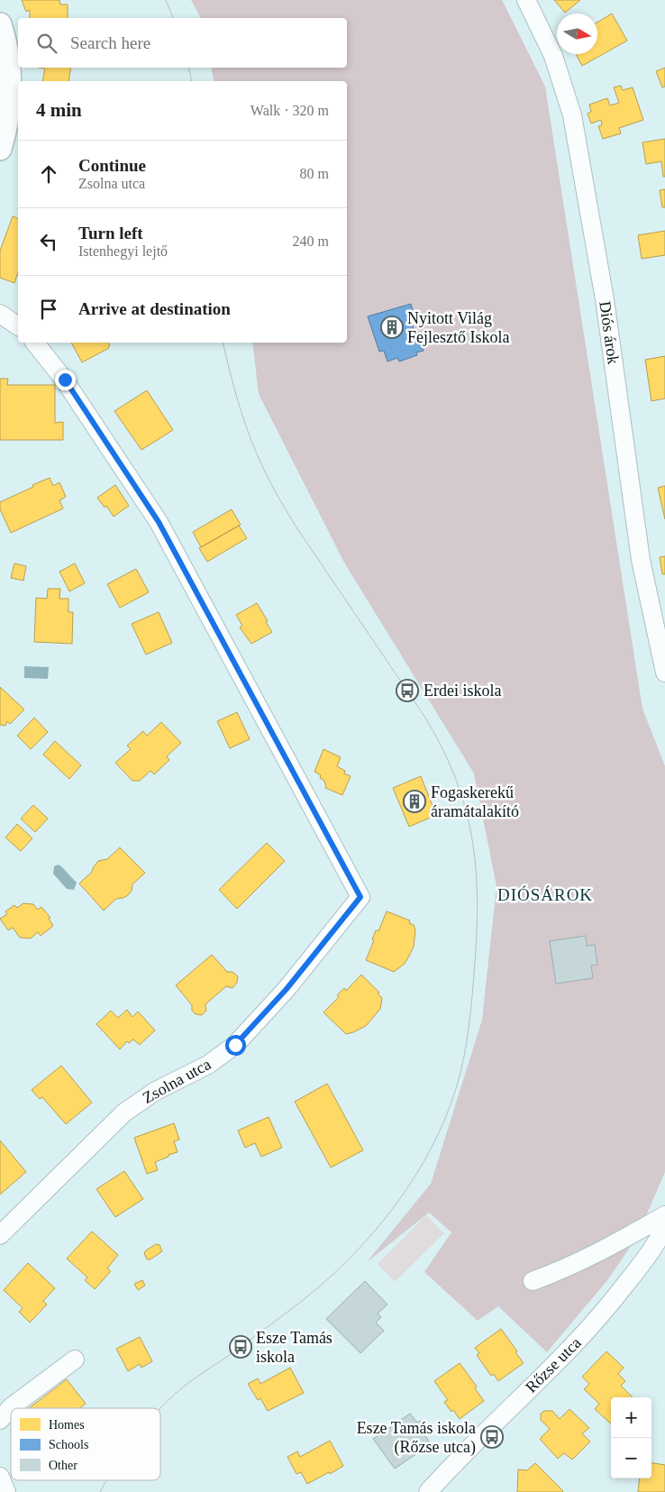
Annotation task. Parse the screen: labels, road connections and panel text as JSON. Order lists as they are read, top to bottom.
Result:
{
  "streets": {
    "street": ["Diós árok", "Zsolna utca", "Rőzse utca"]
  },
  "districts": ["DIÓSÁROK"],
  "places": {
    "building": ["Nyitott Világ Fejlesztő Iskola", "Fogaskerekű áramátalakító"],
    "bus stop": ["Erdei iskola", "Esze Tamás iskola", "Esze Tamás iskola (Rőzse utca)"]
  },
  "legend": ["Homes", "Schools", "Other"],
  "north": "right",
  "page": {
    "search": "Search here",
    "heading": ["4 min", "Walk · 320 m"],
    "list": [
      ["Continue", "Zsolna utca", "80 m"],
      ["Turn left", "Istenhegyi lejtő", "240 m"],
      "Arrive at destination"
    ],
    "map_buttons": ["+", "−"]
  }
}
